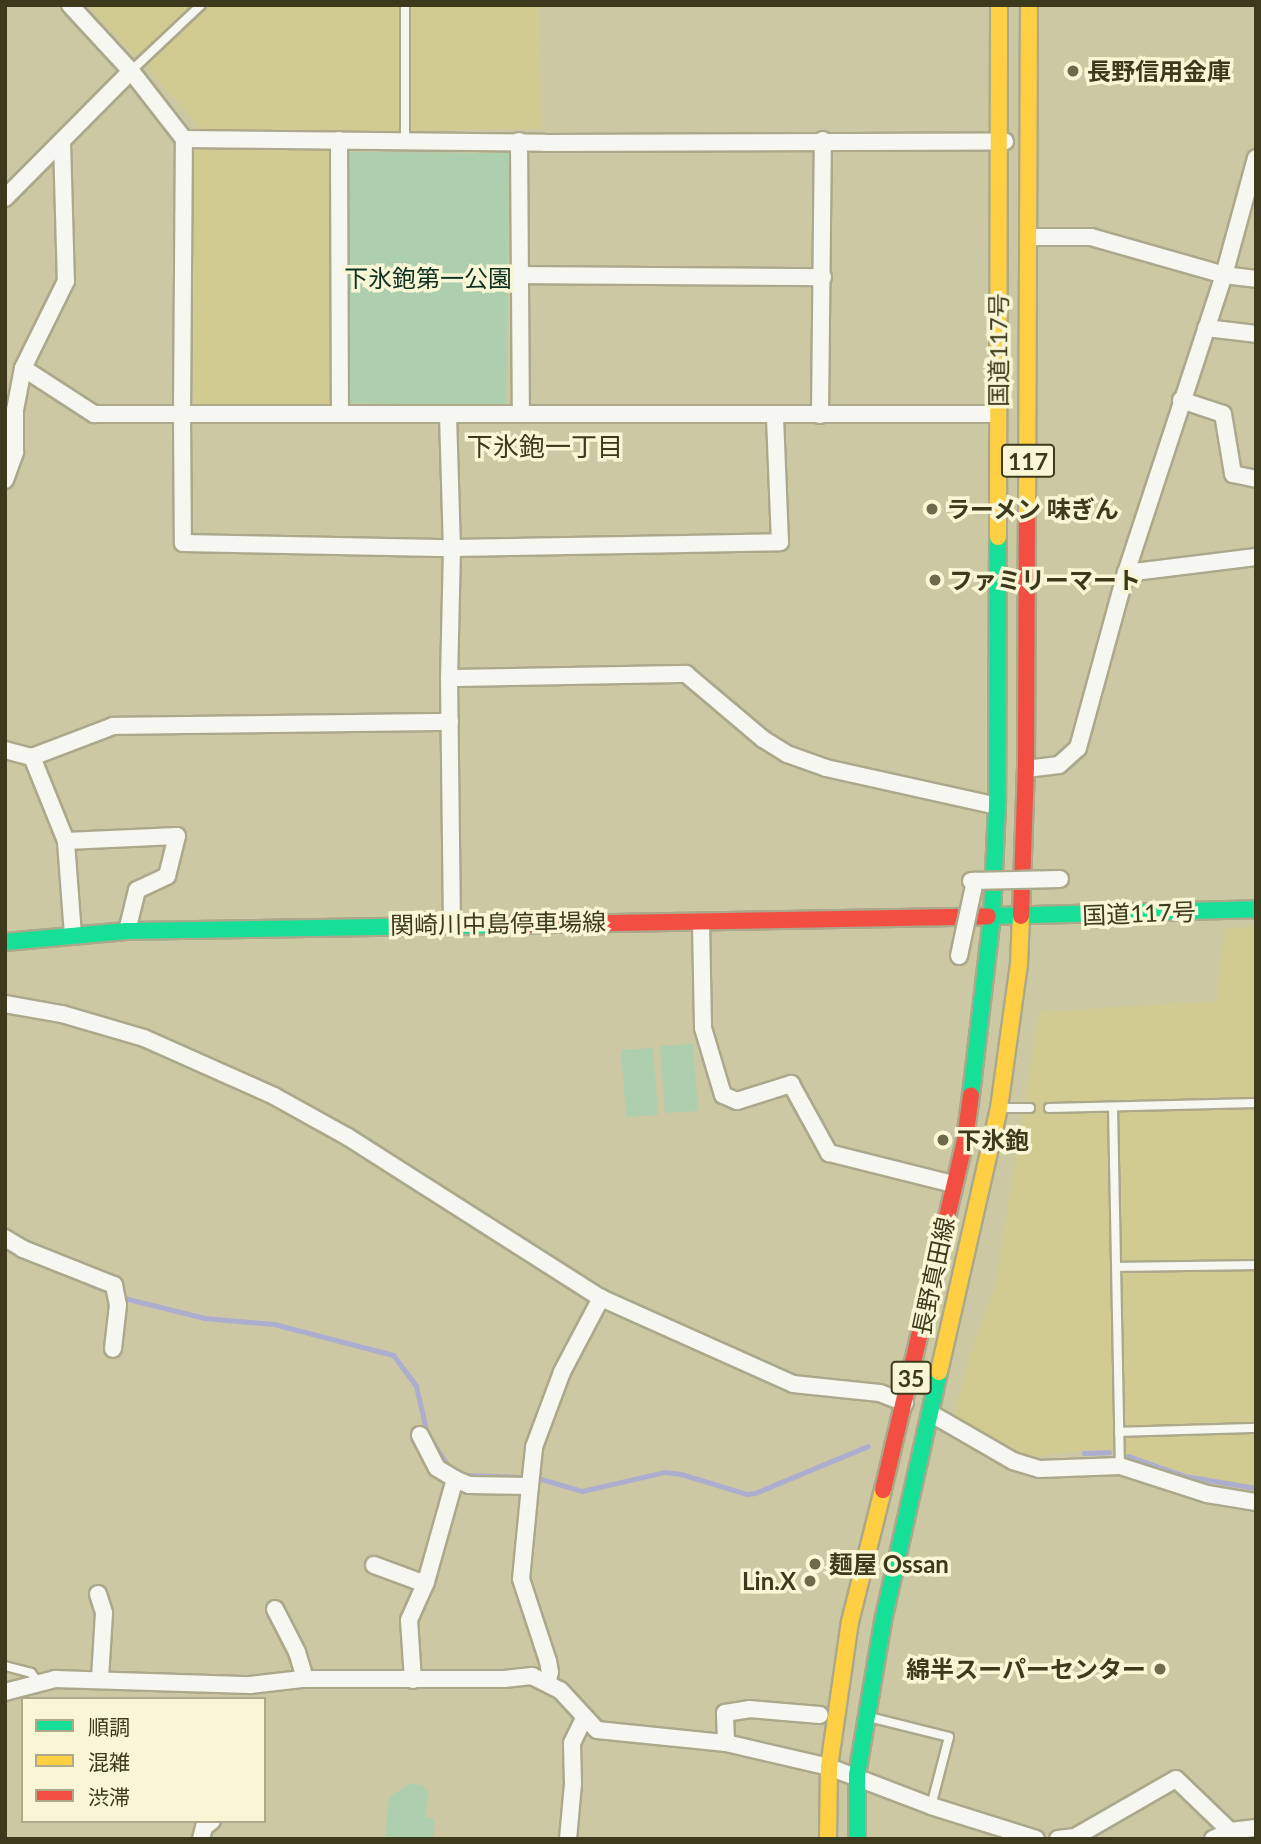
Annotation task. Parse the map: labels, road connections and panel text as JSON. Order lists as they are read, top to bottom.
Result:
{
  "streets": {
    "main road": [
      "国道117号",
      "117",
      "関崎川中島停車場線",
      "長野真田線",
      "35"
    ]
  },
  "crossings": [
    ["国道117号", "関崎川中島停車場線"],
    ["国道117号", "長野真田線"],
    ["関崎川中島停車場線", "長野真田線"]
  ],
  "districts": ["下氷鉋一丁目"],
  "parks": ["下氷鉋第一公園"],
  "places": [
    "長野信用金庫",
    "ラーメン 味ぎん",
    "ファミリーマート",
    "下氷鉋",
    "麺屋 Ossan",
    "Lin.X",
    "綿半スーパーセンター"
  ],
  "legend": ["順調", "混雑", "渋滞"]
}
